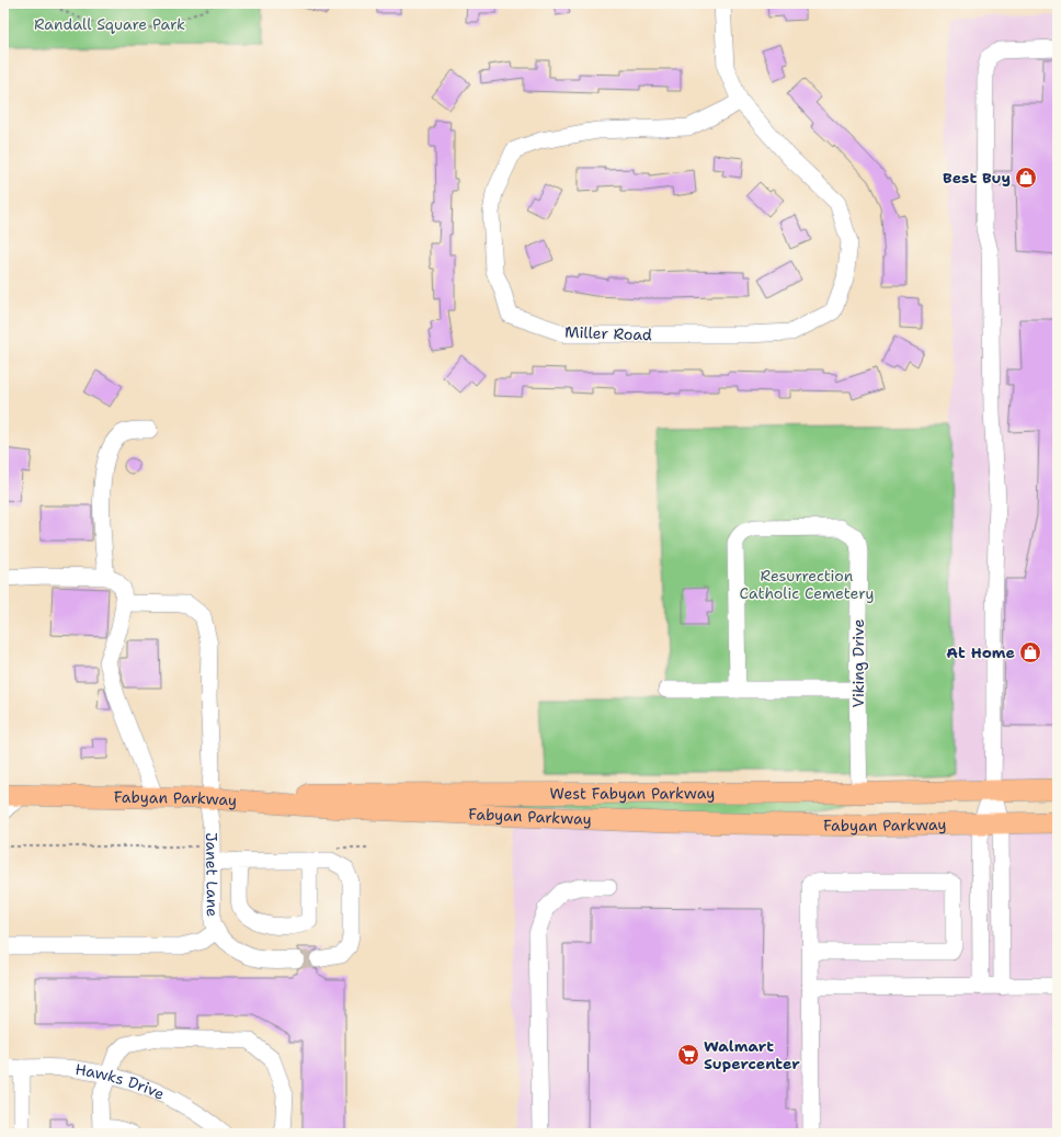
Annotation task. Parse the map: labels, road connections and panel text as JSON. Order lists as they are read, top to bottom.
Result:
{
  "streets": {
    "main road": ["West Fabyan Parkway", "Fabyan Parkway"],
    "street": [
      "Miller Road",
      "Viking Drive",
      "Janet Lane",
      "Hawks Drive"
    ]
  },
  "crossings": [
    ["Viking Drive", "West Fabyan Parkway"],
    ["West Fabyan Parkway", "Fabyan Parkway"],
    ["West Fabyan Parkway", "Janet Lane"],
    ["Fabyan Parkway", "Janet Lane"]
  ],
  "parks": ["Randall Square Park", "Resurrection Catholic Cemetery"],
  "places": {
    "shop": ["Best Buy", "At Home"],
    "supermarket": ["Walmart Supercenter"]
  }
}
